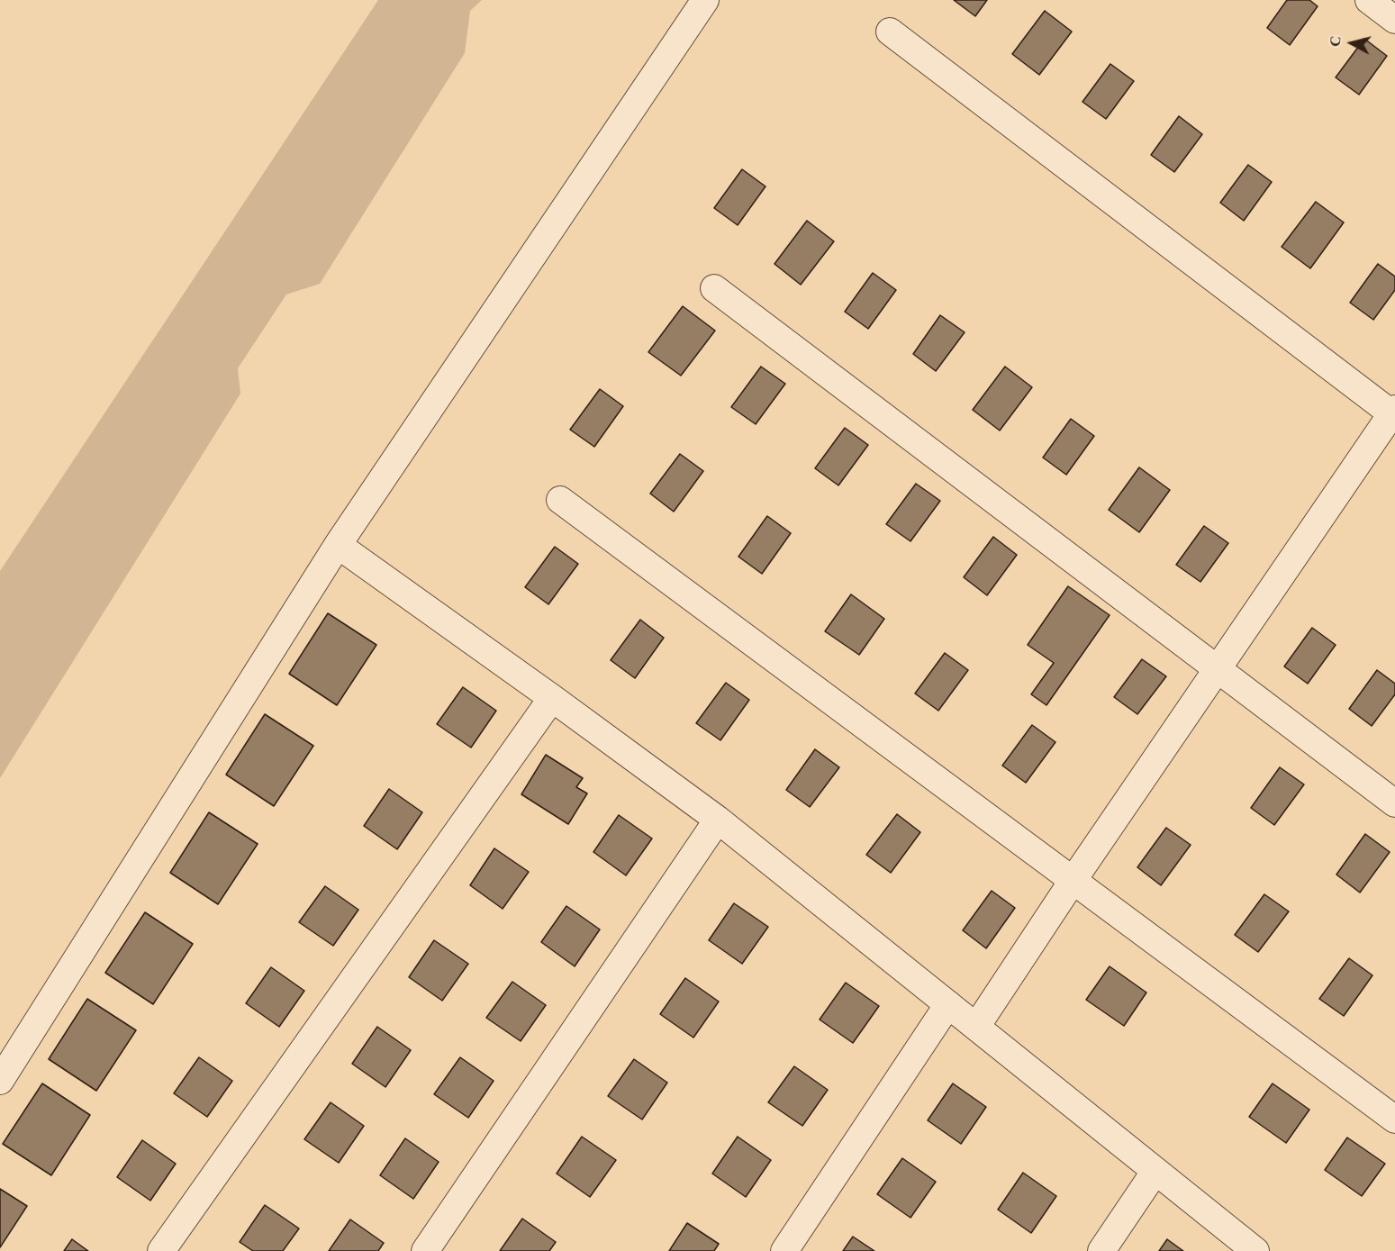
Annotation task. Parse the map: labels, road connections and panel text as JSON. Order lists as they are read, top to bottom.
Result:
{
  "north": "left"
}
